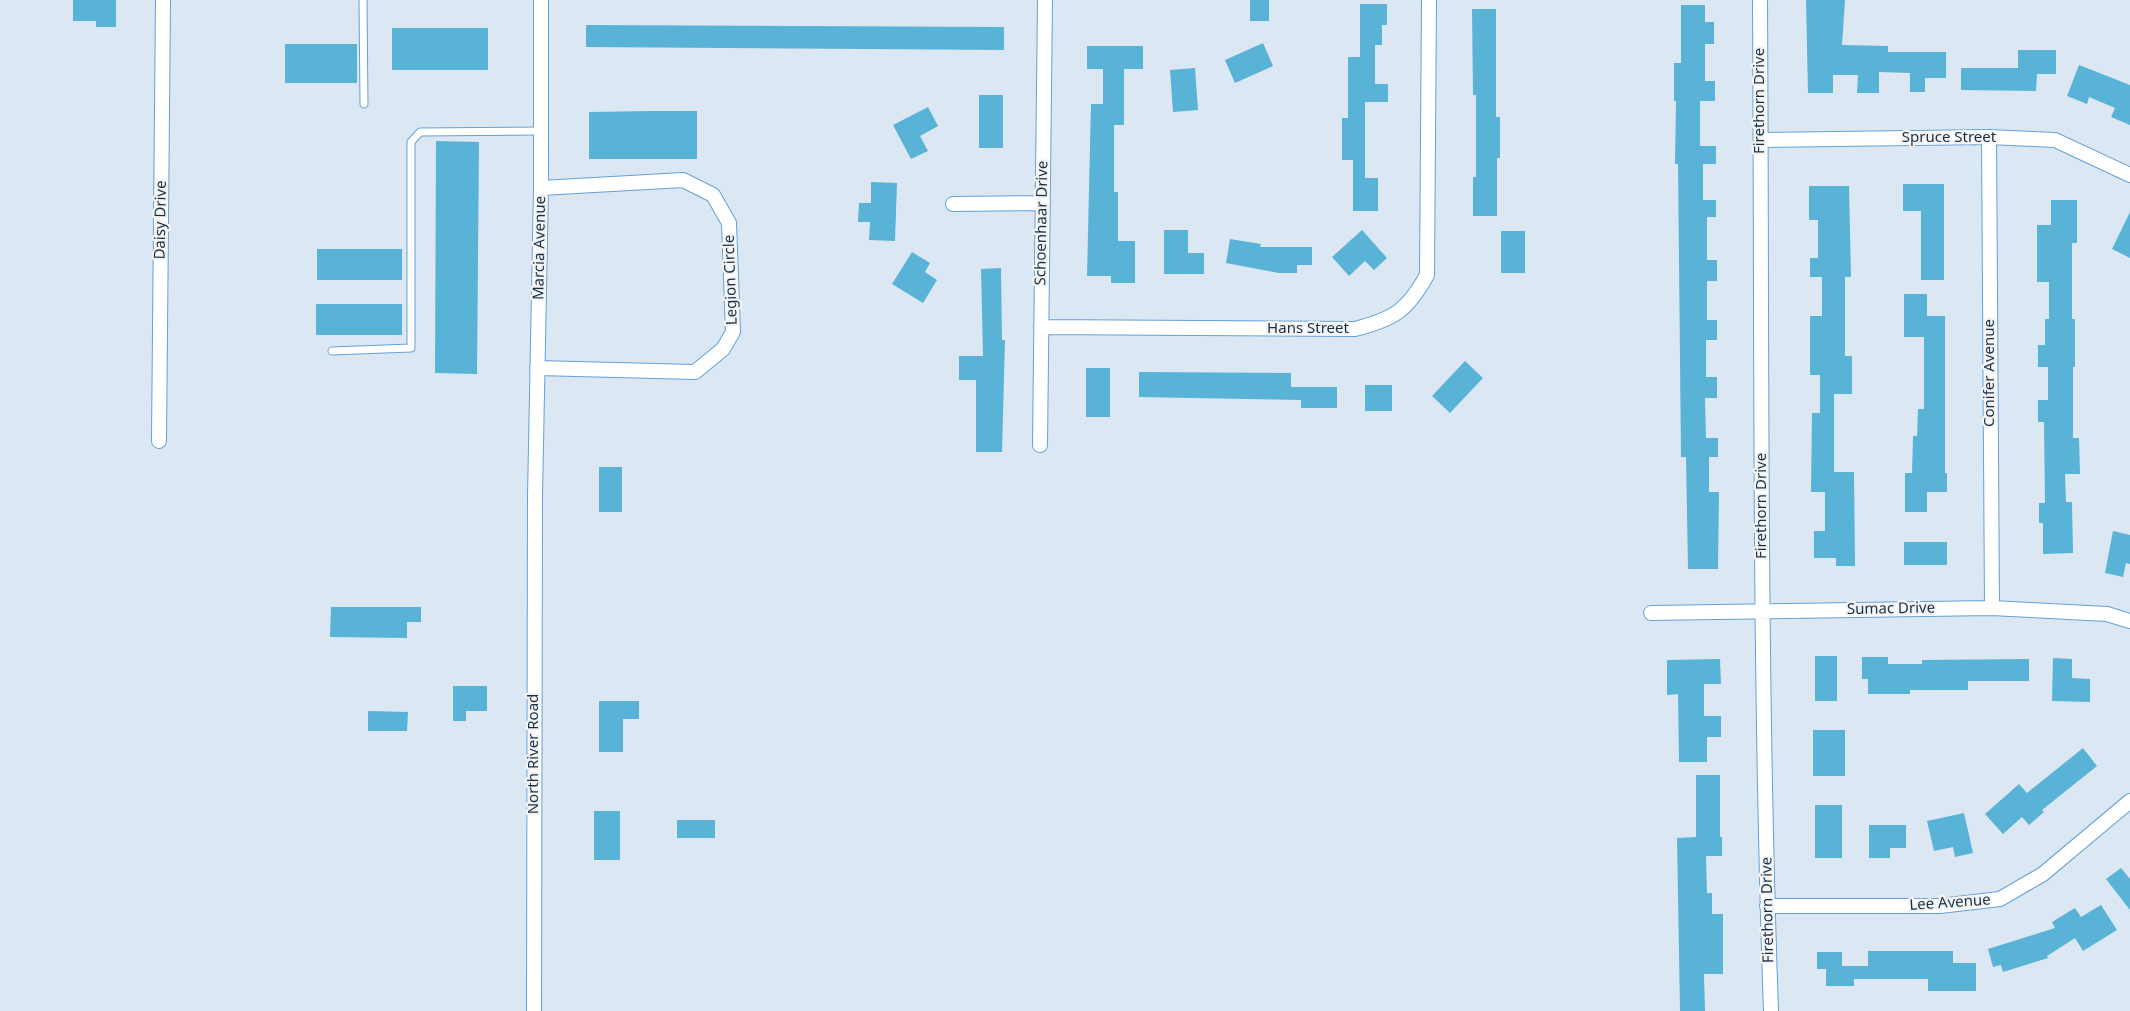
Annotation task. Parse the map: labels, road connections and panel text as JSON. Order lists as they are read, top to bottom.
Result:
{
  "streets": {
    "street": [
      "Firethorn Drive",
      "Spruce Street",
      "Daisy Drive",
      "Schoenhaar Drive",
      "Marcia Avenue",
      "Legion Circle",
      "Hans Street",
      "Conifer Avenue",
      "Sumac Drive",
      "North River Road",
      "Lee Avenue"
    ]
  },
  "crossings": [
    ["Firethorn Drive", "Spruce Street"],
    ["Firethorn Drive", "Sumac Drive"],
    ["Firethorn Drive", "Lee Avenue"],
    ["Spruce Street", "Conifer Avenue"],
    ["Schoenhaar Drive", "Hans Street"],
    ["Marcia Avenue", "Legion Circle"],
    ["Marcia Avenue", "North River Road"],
    ["Conifer Avenue", "Sumac Drive"]
  ]
}
